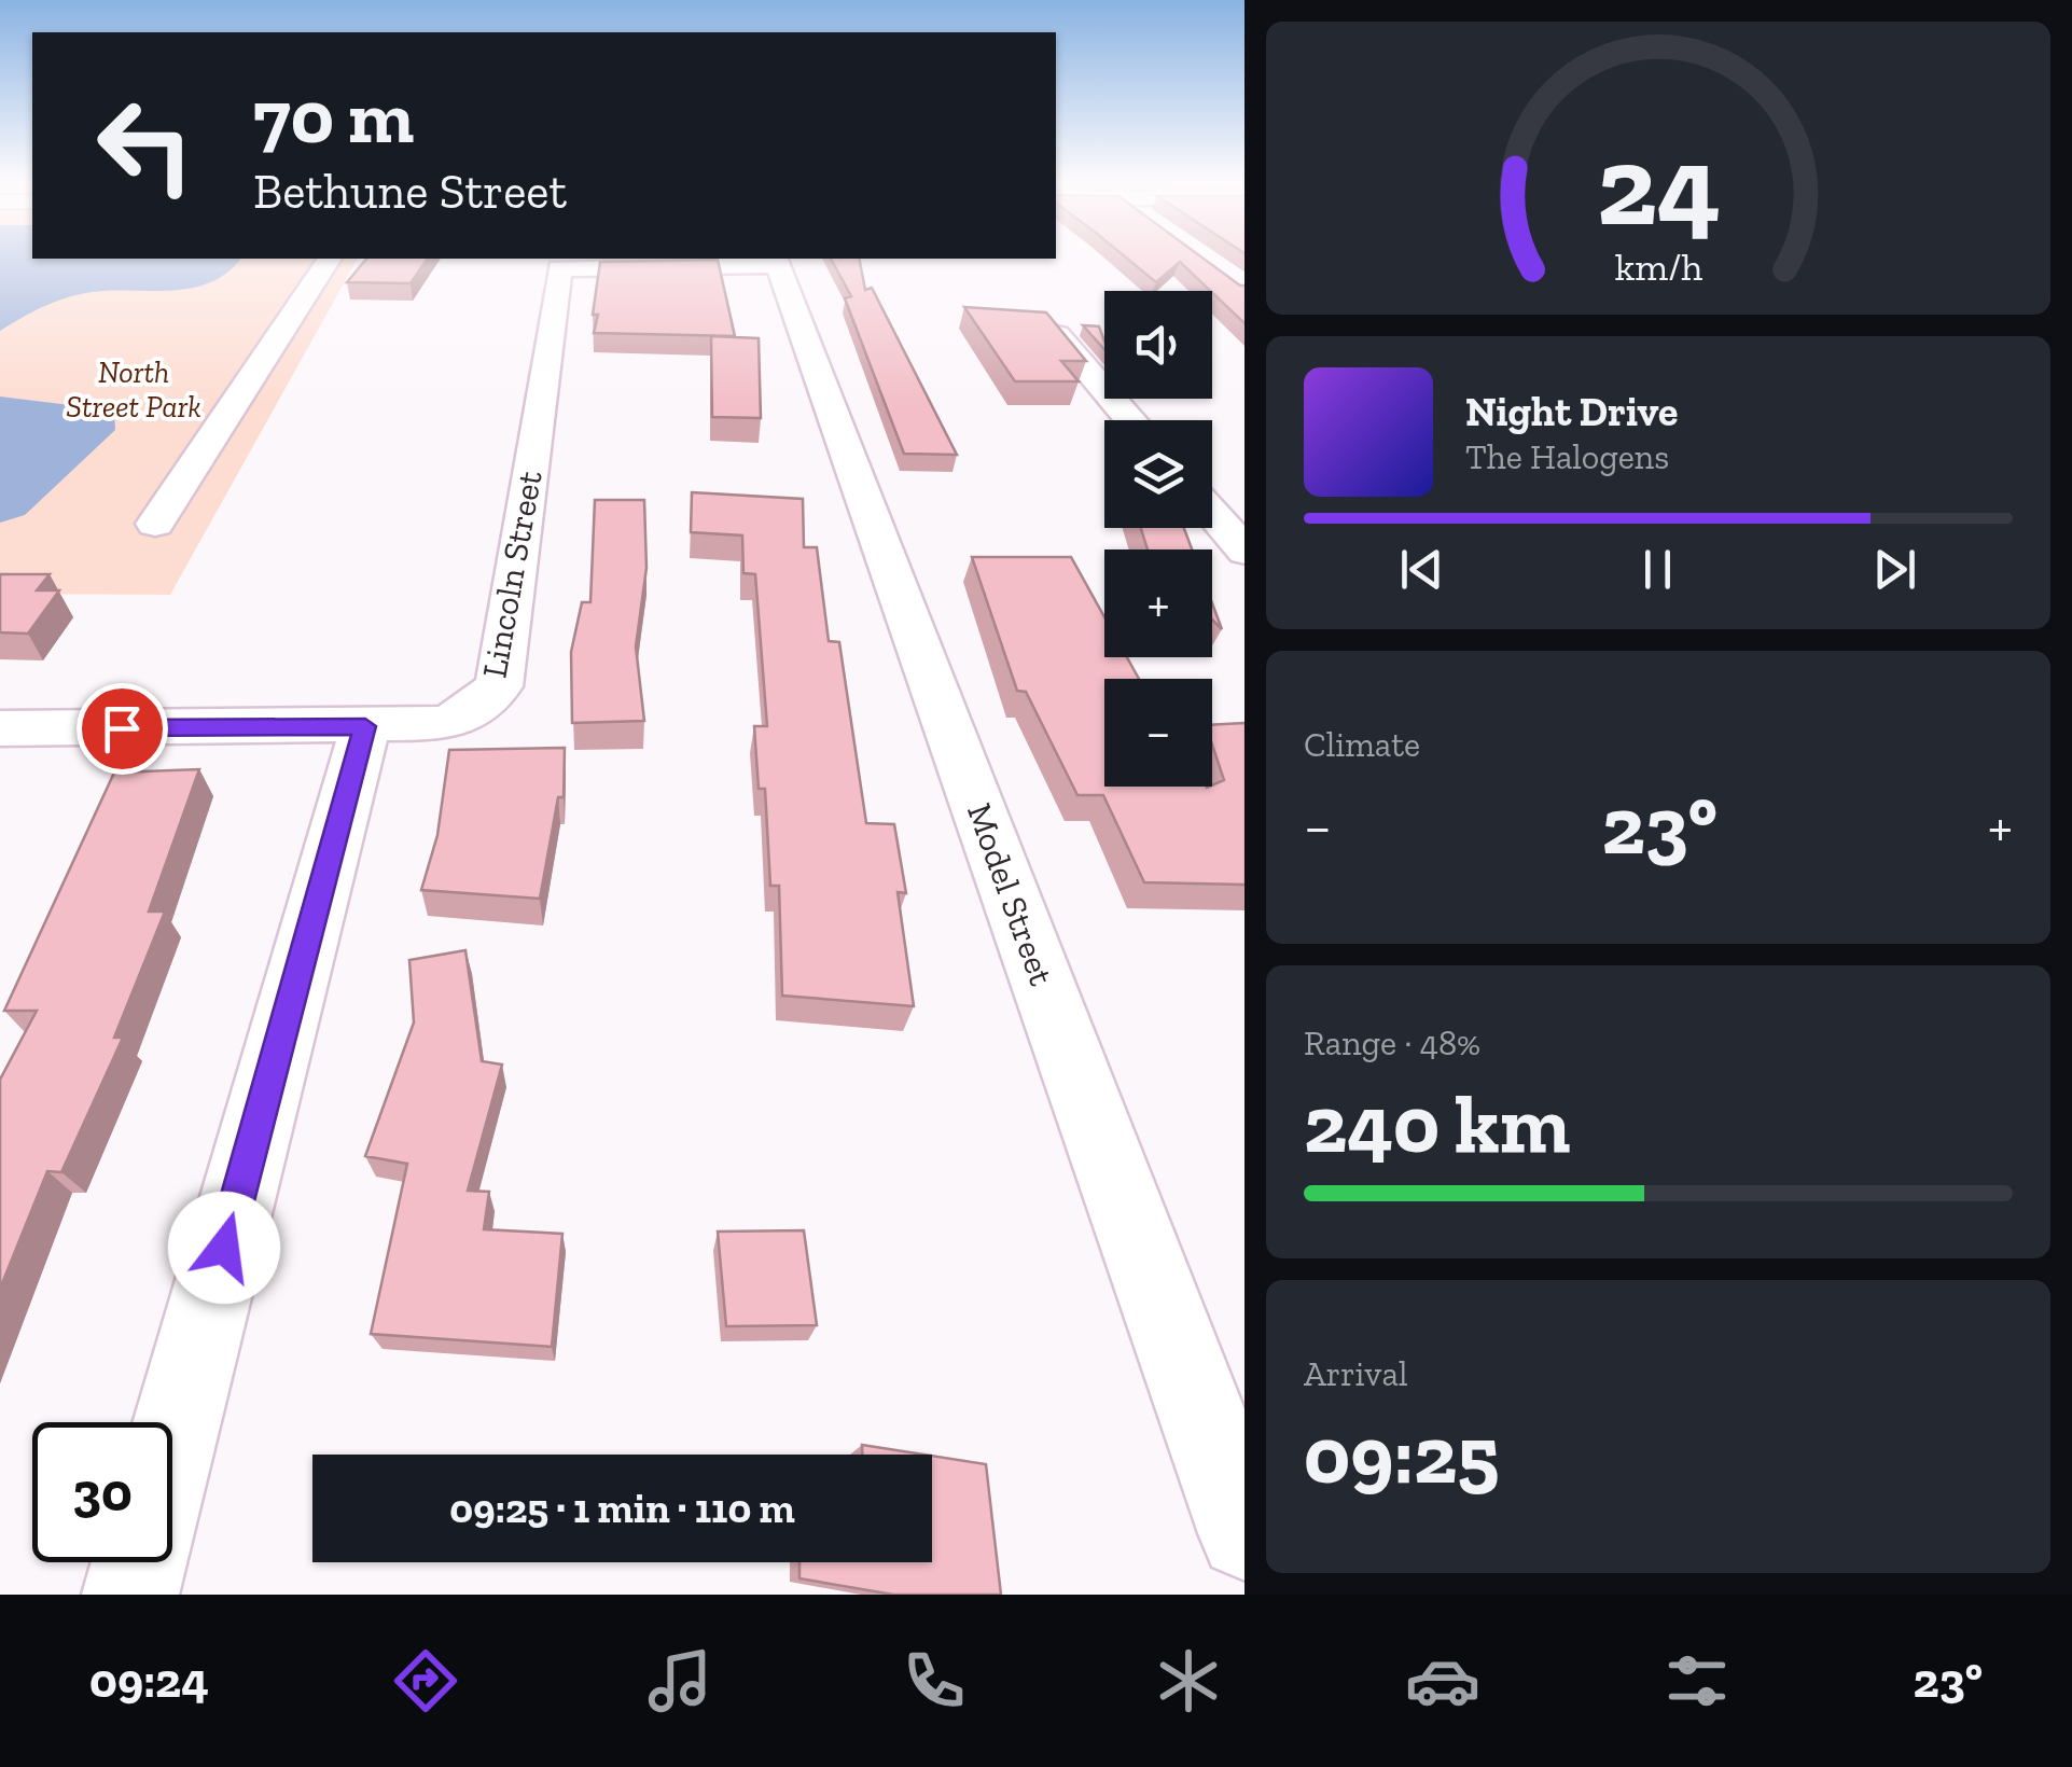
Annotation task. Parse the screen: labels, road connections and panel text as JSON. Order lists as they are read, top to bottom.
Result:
{
  "streets": {
    "street": ["Lincoln Street", "Model Street"]
  },
  "crossings": [
    ["Lincoln Street", "Model Street"]
  ],
  "parks": ["North Street Park"],
  "page": {
    "turn": ["70 m", "Bethune Street"],
    "map_buttons": ["+", "−"],
    "song": ["Night Drive", "The Halogens"],
    "tile": [
      "Climate",
      ["Range · 48%", "240 km"],
      ["Arrival", "09:25"]
    ],
    "heat": ["−", "23°", "+"],
    "limit": "30",
    "trip": "09:25 · 1 min · 110 m",
    "tabs": ["09:24", "23°"],
    "gauge": ["24", "km/h"]
  }
}
